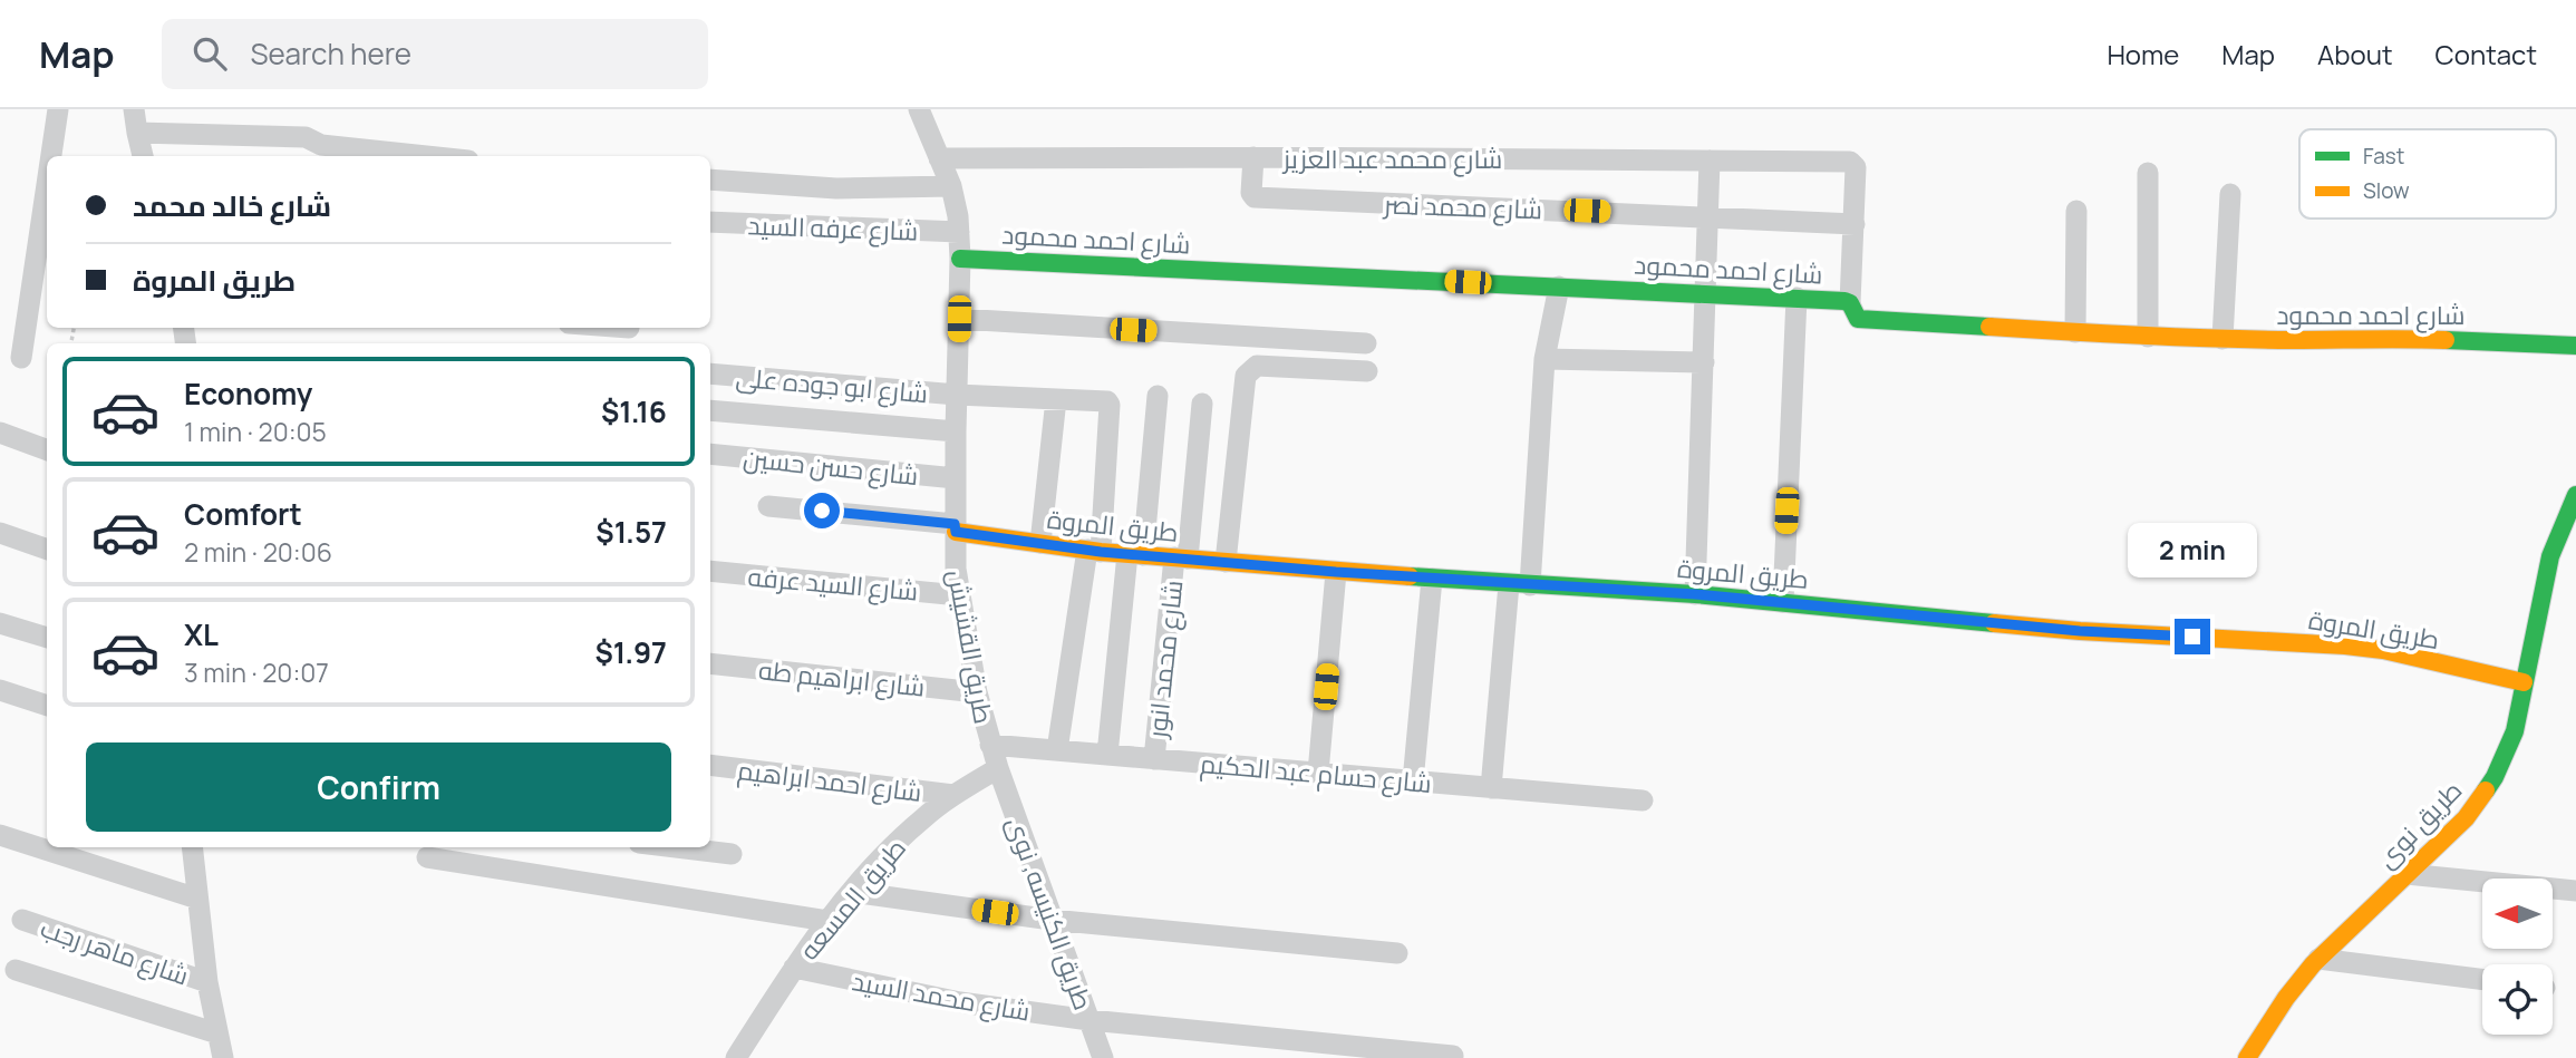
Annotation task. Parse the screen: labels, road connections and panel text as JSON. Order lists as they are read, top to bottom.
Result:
{
  "streets": {
    "street": [
      "شارع محمد عبد العزيز",
      "شارع محمد نصر",
      "شارع عرفه السيد",
      "شارع احمد محمود",
      "شارع ابو جوده على",
      "شارع حسن حسين",
      "طريق المروة",
      "شارع السيد عرفه",
      "طريق القشيش",
      "شارع محمد انور",
      "شارع ابراهيم طه",
      "شارع حسام عبد الحكيم",
      "شارع احمد ابراهيم",
      "طريق نوى",
      "طريق المسعه",
      "طريق الكنيسه, نوى",
      "شارع ماهر رجب",
      "شارع محمد السيد"
    ]
  },
  "crossings": [
    ["شارع محمد عبد العزيز", "شارع محمد نصر"],
    ["شارع محمد عبد العزيز", "طريق القشيش"],
    ["شارع عرفه السيد", "طريق القشيش"],
    ["شارع احمد محمود", "طريق القشيش"],
    ["شارع ابو جوده على", "طريق المروة"],
    ["شارع ابو جوده على", "طريق القشيش"],
    ["شارع حسن حسين", "طريق القشيش"],
    ["طريق المروة", "طريق القشيش"],
    ["طريق المروة", "شارع محمد انور"],
    ["طريق المروة", "طريق نوى"],
    ["شارع السيد عرفه", "طريق القشيش"],
    ["طريق القشيش", "شارع ابراهيم طه"],
    ["طريق القشيش", "شارع حسام عبد الحكيم"],
    ["طريق القشيش", "طريق المسعه"],
    ["طريق القشيش", "طريق الكنيسه, نوى"],
    ["شارع محمد انور", "شارع حسام عبد الحكيم"],
    ["شارع احمد ابراهيم", "طريق المسعه"],
    ["طريق المسعه", "طريق الكنيسه, نوى"],
    ["طريق المسعه", "شارع محمد السيد"],
    ["طريق الكنيسه, نوى", "شارع محمد السيد"]
  ],
  "legend": ["Fast", "Slow"],
  "north": "left",
  "page": {
    "header": "Map",
    "search": "Search here",
    "nav": [
      "Home",
      "Map",
      "About",
      "Contact"
    ],
    "banner": ["شارع خالد محمد", "طريق المروة"],
    "list": [
      {
        "name": "Economy",
        "note": "1 min · 20:05",
        "value": "$1.16"
      },
      {
        "name": "Comfort",
        "note": "2 min · 20:06",
        "value": "$1.57"
      },
      {
        "name": "XL",
        "note": "3 min · 20:07",
        "value": "$1.97"
      }
    ],
    "bubble": "2 min",
    "buttons": "Confirm"
  }
}
